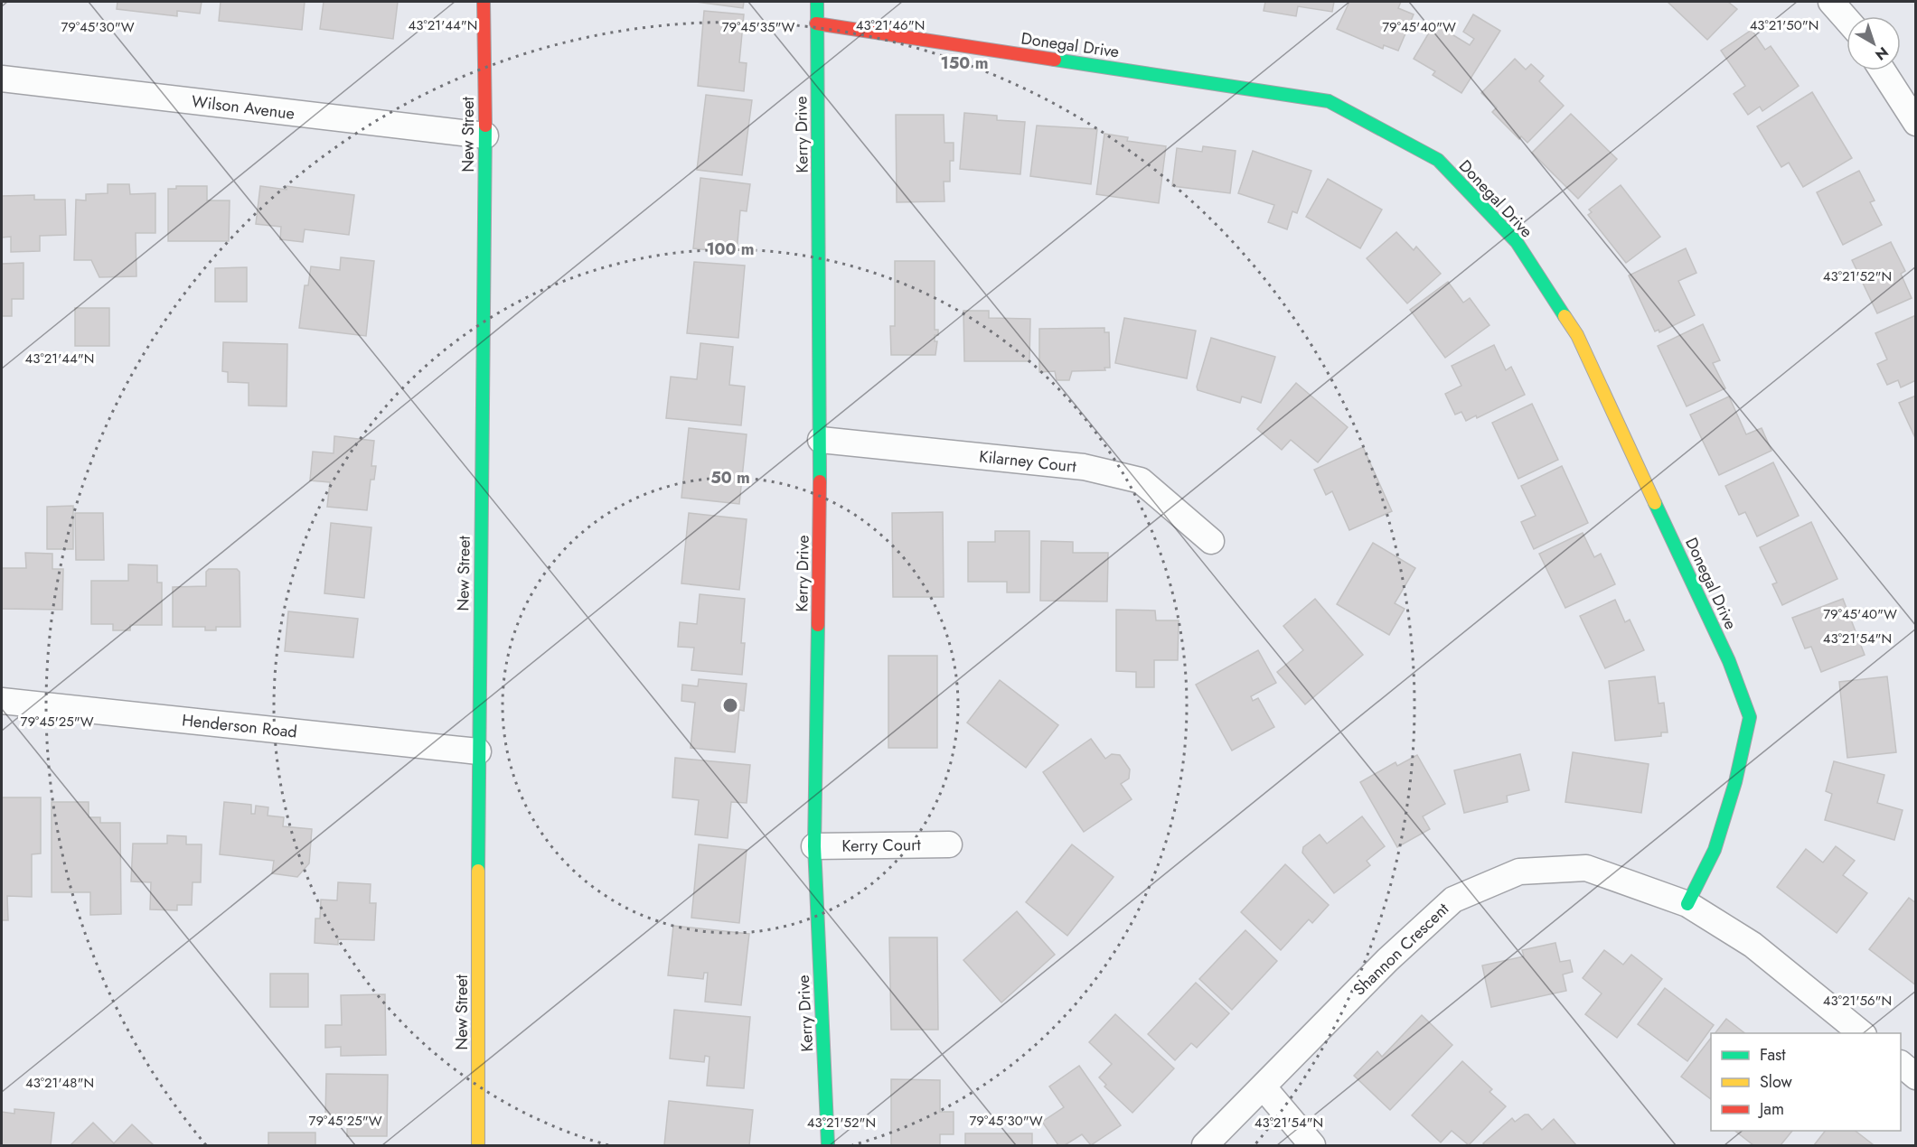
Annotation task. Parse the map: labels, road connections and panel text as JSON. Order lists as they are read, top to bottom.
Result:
{
  "streets": {
    "street": [
      "Donegal Drive",
      "Wilson Avenue",
      "New Street",
      "Kerry Drive",
      "Kilarney Court",
      "Henderson Road",
      "Kerry Court",
      "Shannon Crescent"
    ]
  },
  "crossings": [
    ["Donegal Drive", "Kerry Drive"],
    ["Donegal Drive", "Shannon Crescent"],
    ["Wilson Avenue", "New Street"],
    ["New Street", "Henderson Road"],
    ["Kerry Drive", "Kilarney Court"],
    ["Kerry Drive", "Kerry Court"]
  ],
  "legend": ["Fast", "Slow", "Jam"],
  "north": "bottom right",
  "coordinates": [
    "43°21'44\"N",
    "43°21'46\"N",
    "43°21'50\"N",
    "79°45'30\"W",
    "79°45'35\"W",
    "79°45'40\"W",
    "43°21'52\"N",
    "43°21'54\"N",
    "79°45'25\"W",
    "43°21'56\"N",
    "43°21'48\"N"
  ],
  "rings": ["150 m", "100 m", "50 m"]
}
